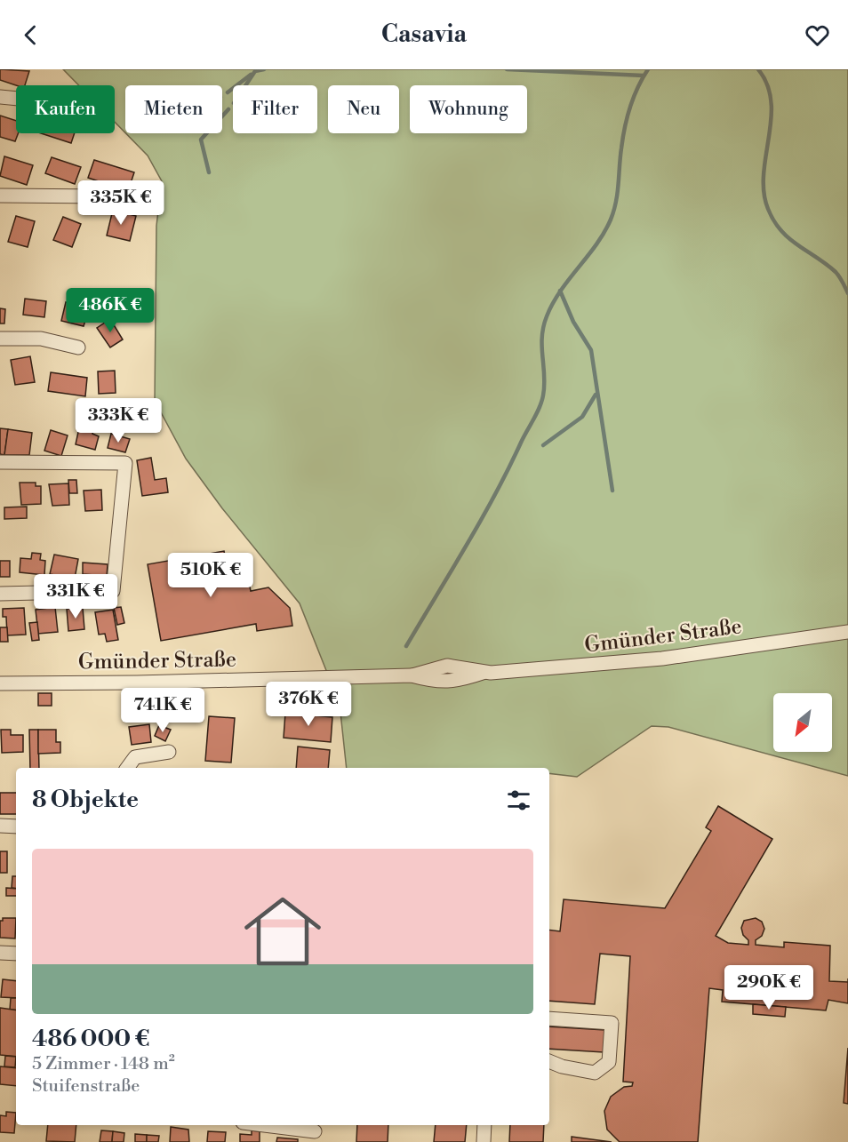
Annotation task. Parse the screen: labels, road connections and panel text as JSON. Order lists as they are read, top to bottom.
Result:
{
  "streets": {
    "street": ["Gmünder Straße"]
  },
  "north": "bottom left",
  "page": {
    "header": "Casavia",
    "chip": [
      "Kaufen",
      "Mieten",
      "Filter",
      "Neu",
      "Wohnung"
    ],
    "price": [
      "335K €",
      "486K €",
      "333K €",
      "510K €",
      "331K €",
      "376K €",
      "741K €",
      "290K €"
    ],
    "heading": "8 Objekte",
    "list": [
      {
        "name": "486 000 €",
        "note": "5 Zimmer · 148 m² · Stuifenstraße"
      }
    ]
  }
}
